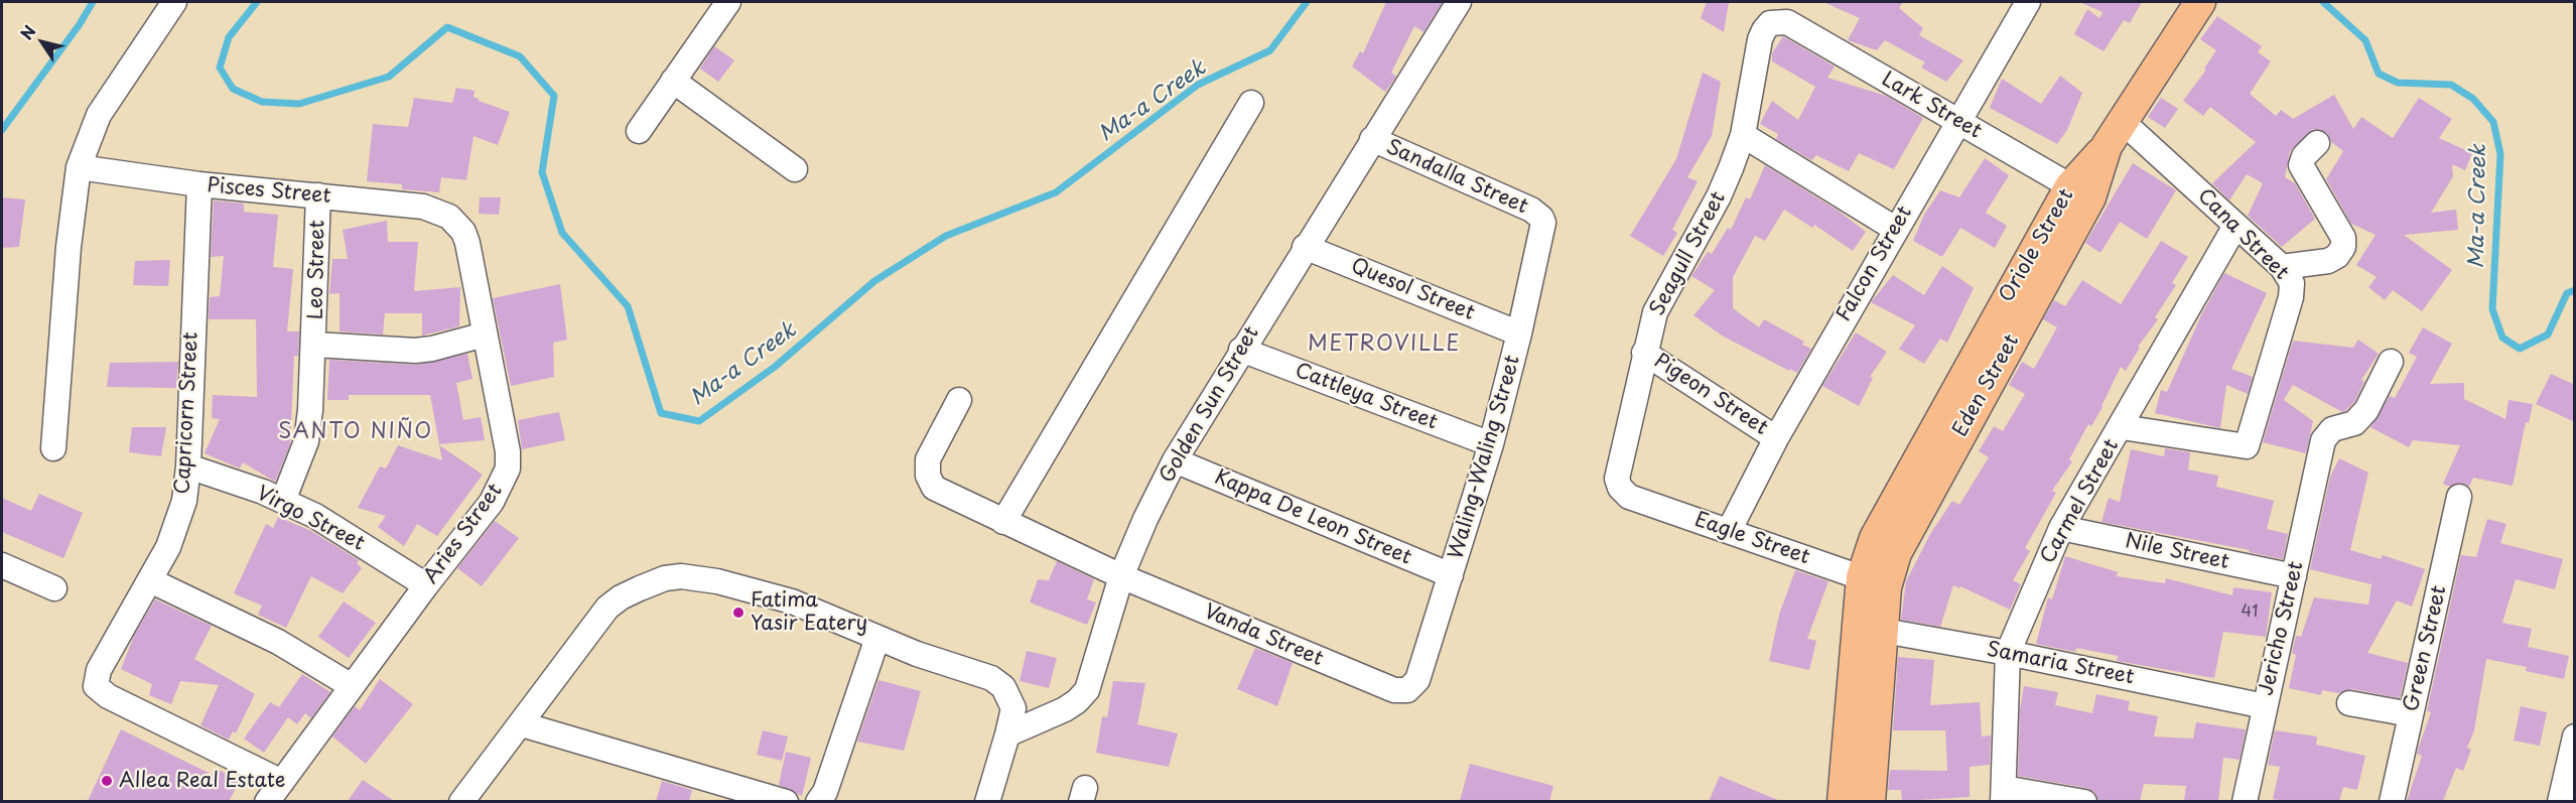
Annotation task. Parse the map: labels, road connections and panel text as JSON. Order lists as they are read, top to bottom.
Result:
{
  "streets": {
    "main road": ["Eden Street"],
    "street": [
      "Lark Street",
      "Sandalla Street",
      "Pisces Street",
      "Cana Street",
      "Seagull Street",
      "Falcon Street",
      "Leo Street",
      "Quesol Street",
      "Pigeon Street",
      "Cattleya Street",
      "Golden Sun Street",
      "Capricorn Street",
      "Waling-Waling Street",
      "Carmel Street",
      "Kappa De Leon Street",
      "Virgo Street",
      "Aries Street",
      "Eagle Street",
      "Nile Street",
      "Jericho Street",
      "Vanda Street",
      "Green Street",
      "Samaria Street"
    ]
  },
  "crossings": [
    ["Lark Street", "Seagull Street"],
    ["Lark Street", "Falcon Street"],
    ["Lark Street", "Eden Street"],
    ["Sandalla Street", "Golden Sun Street"],
    ["Sandalla Street", "Waling-Waling Street"],
    ["Pisces Street", "Leo Street"],
    ["Pisces Street", "Capricorn Street"],
    ["Pisces Street", "Aries Street"],
    ["Cana Street", "Eden Street"],
    ["Cana Street", "Carmel Street"],
    ["Seagull Street", "Pigeon Street"],
    ["Seagull Street", "Eagle Street"],
    ["Falcon Street", "Pigeon Street"],
    ["Falcon Street", "Eagle Street"],
    ["Leo Street", "Virgo Street"],
    ["Leo Street", "Aries Street"],
    ["Quesol Street", "Golden Sun Street"],
    ["Quesol Street", "Waling-Waling Street"],
    ["Eden Street", "Eagle Street"],
    ["Eden Street", "Samaria Street"],
    ["Cattleya Street", "Golden Sun Street"],
    ["Cattleya Street", "Waling-Waling Street"],
    ["Golden Sun Street", "Kappa De Leon Street"],
    ["Golden Sun Street", "Vanda Street"],
    ["Capricorn Street", "Virgo Street"],
    ["Capricorn Street", "Aries Street"],
    ["Waling-Waling Street", "Kappa De Leon Street"],
    ["Waling-Waling Street", "Vanda Street"],
    ["Carmel Street", "Nile Street"],
    ["Carmel Street", "Samaria Street"],
    ["Virgo Street", "Aries Street"],
    ["Nile Street", "Jericho Street"],
    ["Jericho Street", "Samaria Street"]
  ],
  "districts": ["METROVILLE", "SANTO NIÑO"],
  "water": ["Ma-a Creek"],
  "places": ["Fatima Yasir Eatery", "Allea Real Estate"],
  "house_numbers": ["41"],
  "north": "top left"
}
